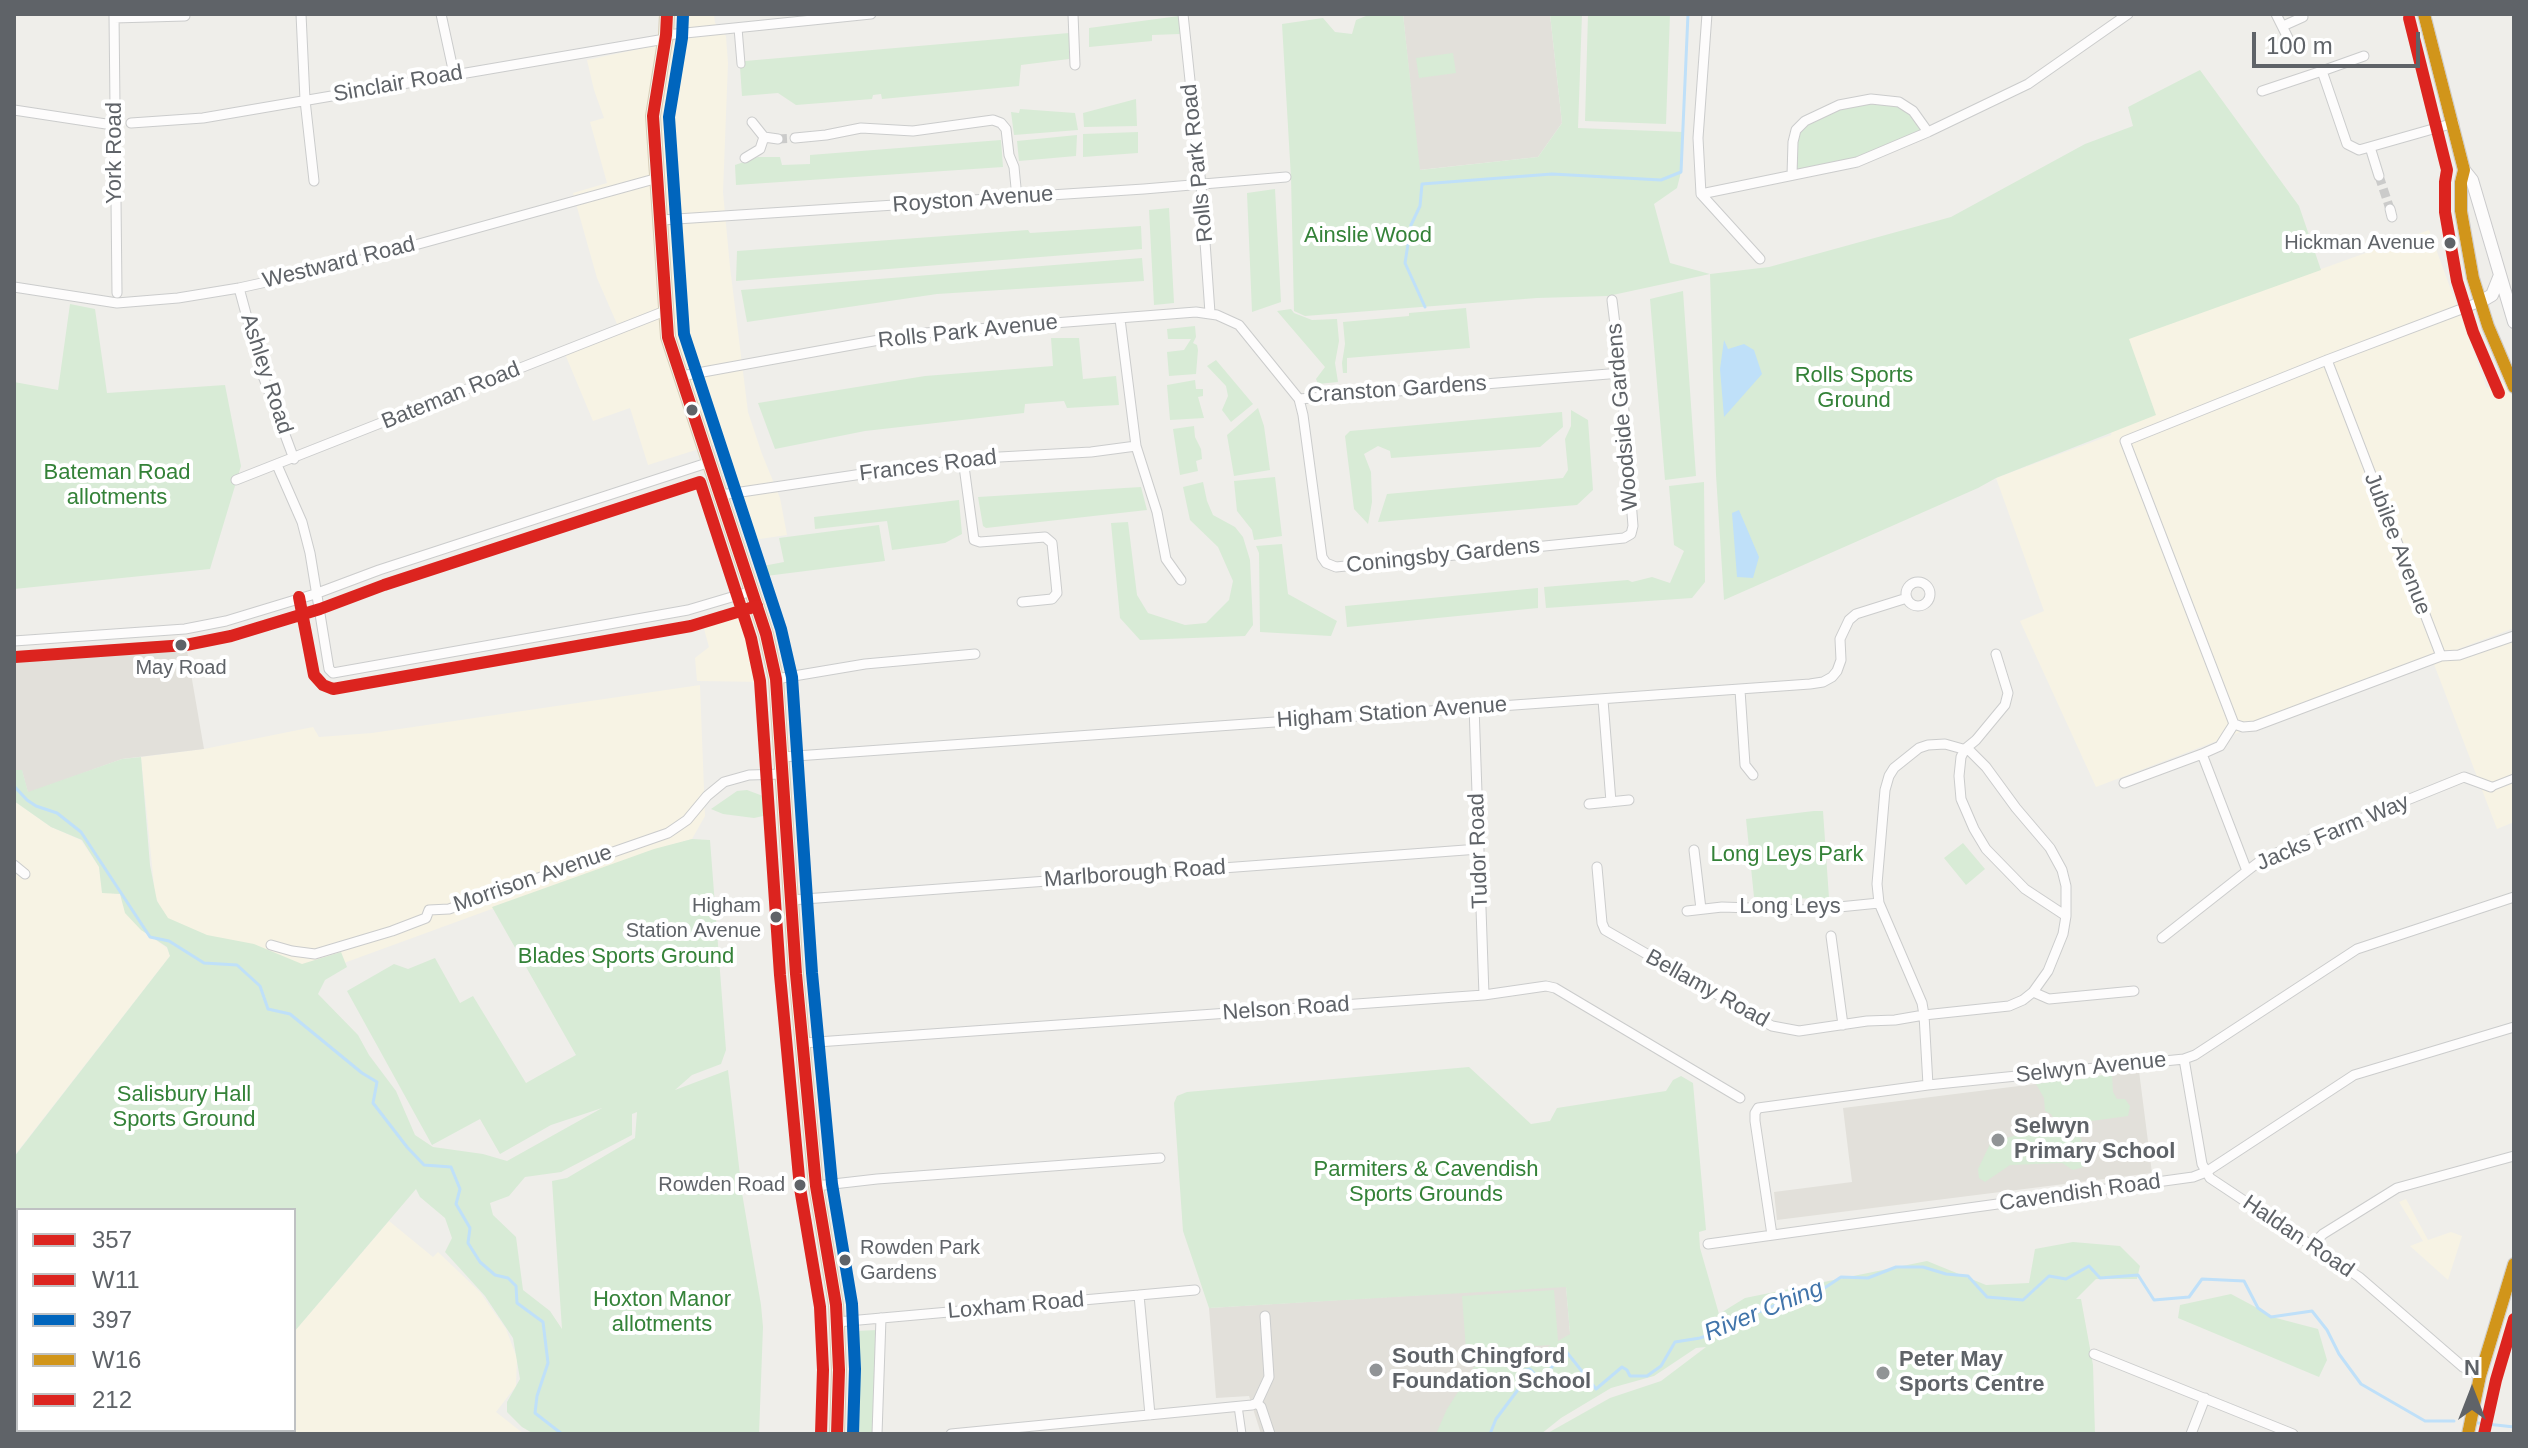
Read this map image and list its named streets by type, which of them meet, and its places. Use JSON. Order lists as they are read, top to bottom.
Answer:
{
  "streets": {
    "street": [
      "Sinclair Road",
      "York Road",
      "Rolls Park Road",
      "Royston Avenue",
      "Westward Road",
      "Rolls Park Avenue",
      "Ashley Road",
      "Cranston Gardens",
      "Bateman Road",
      "Woodside Gardens",
      "Frances Road",
      "Jubilee Avenue",
      "Coningsby Gardens",
      "Higham Station Avenue",
      "Jacks Farm Way",
      "Tudor Road",
      "Marlborough Road",
      "Morrison Avenue",
      "Long Leys",
      "Bellamy Road",
      "Nelson Road",
      "Selwyn Avenue",
      "Cavendish Road",
      "Haldan Road",
      "Loxham Road"
    ]
  },
  "crossings": [
    ["Rolls Park Road", "Royston Avenue"],
    ["Rolls Park Road", "Rolls Park Avenue"],
    ["Rolls Park Road", "Cranston Gardens"],
    ["Westward Road", "Ashley Road"],
    ["Rolls Park Avenue", "Cranston Gardens"],
    ["Ashley Road", "Bateman Road"],
    ["Cranston Gardens", "Woodside Gardens"],
    ["Cranston Gardens", "Coningsby Gardens"],
    ["Woodside Gardens", "Coningsby Gardens"],
    ["Higham Station Avenue", "Tudor Road"],
    ["Tudor Road", "Marlborough Road"],
    ["Tudor Road", "Nelson Road"],
    ["Selwyn Avenue", "Cavendish Road"],
    ["Cavendish Road", "Haldan Road"]
  ],
  "water": ["River Ching"],
  "parks": [
    "Ainslie Wood",
    "Rolls Sports Ground",
    "Bateman Road allotments",
    "Long Leys Park",
    "Blades Sports Ground",
    "Salisbury Hall Sports Ground",
    "Parmiters & Cavendish Sports Grounds",
    "Hoxton Manor allotments"
  ],
  "places": [
    "Hickman Avenue",
    "May Road",
    "Higham Station Avenue",
    "Selwyn Primary School",
    "Rowden Road",
    "Rowden Park Gardens",
    "South Chingford Foundation School",
    "Peter May Sports Centre"
  ],
  "lines": [
    "transit line 357",
    "transit line W16",
    "transit line 397",
    "transit line 212",
    "transit line W11"
  ],
  "legend": [
    "357",
    "W11",
    "397",
    "W16",
    "212"
  ],
  "scale_bar": "100 m",
  "north": "top"
}
